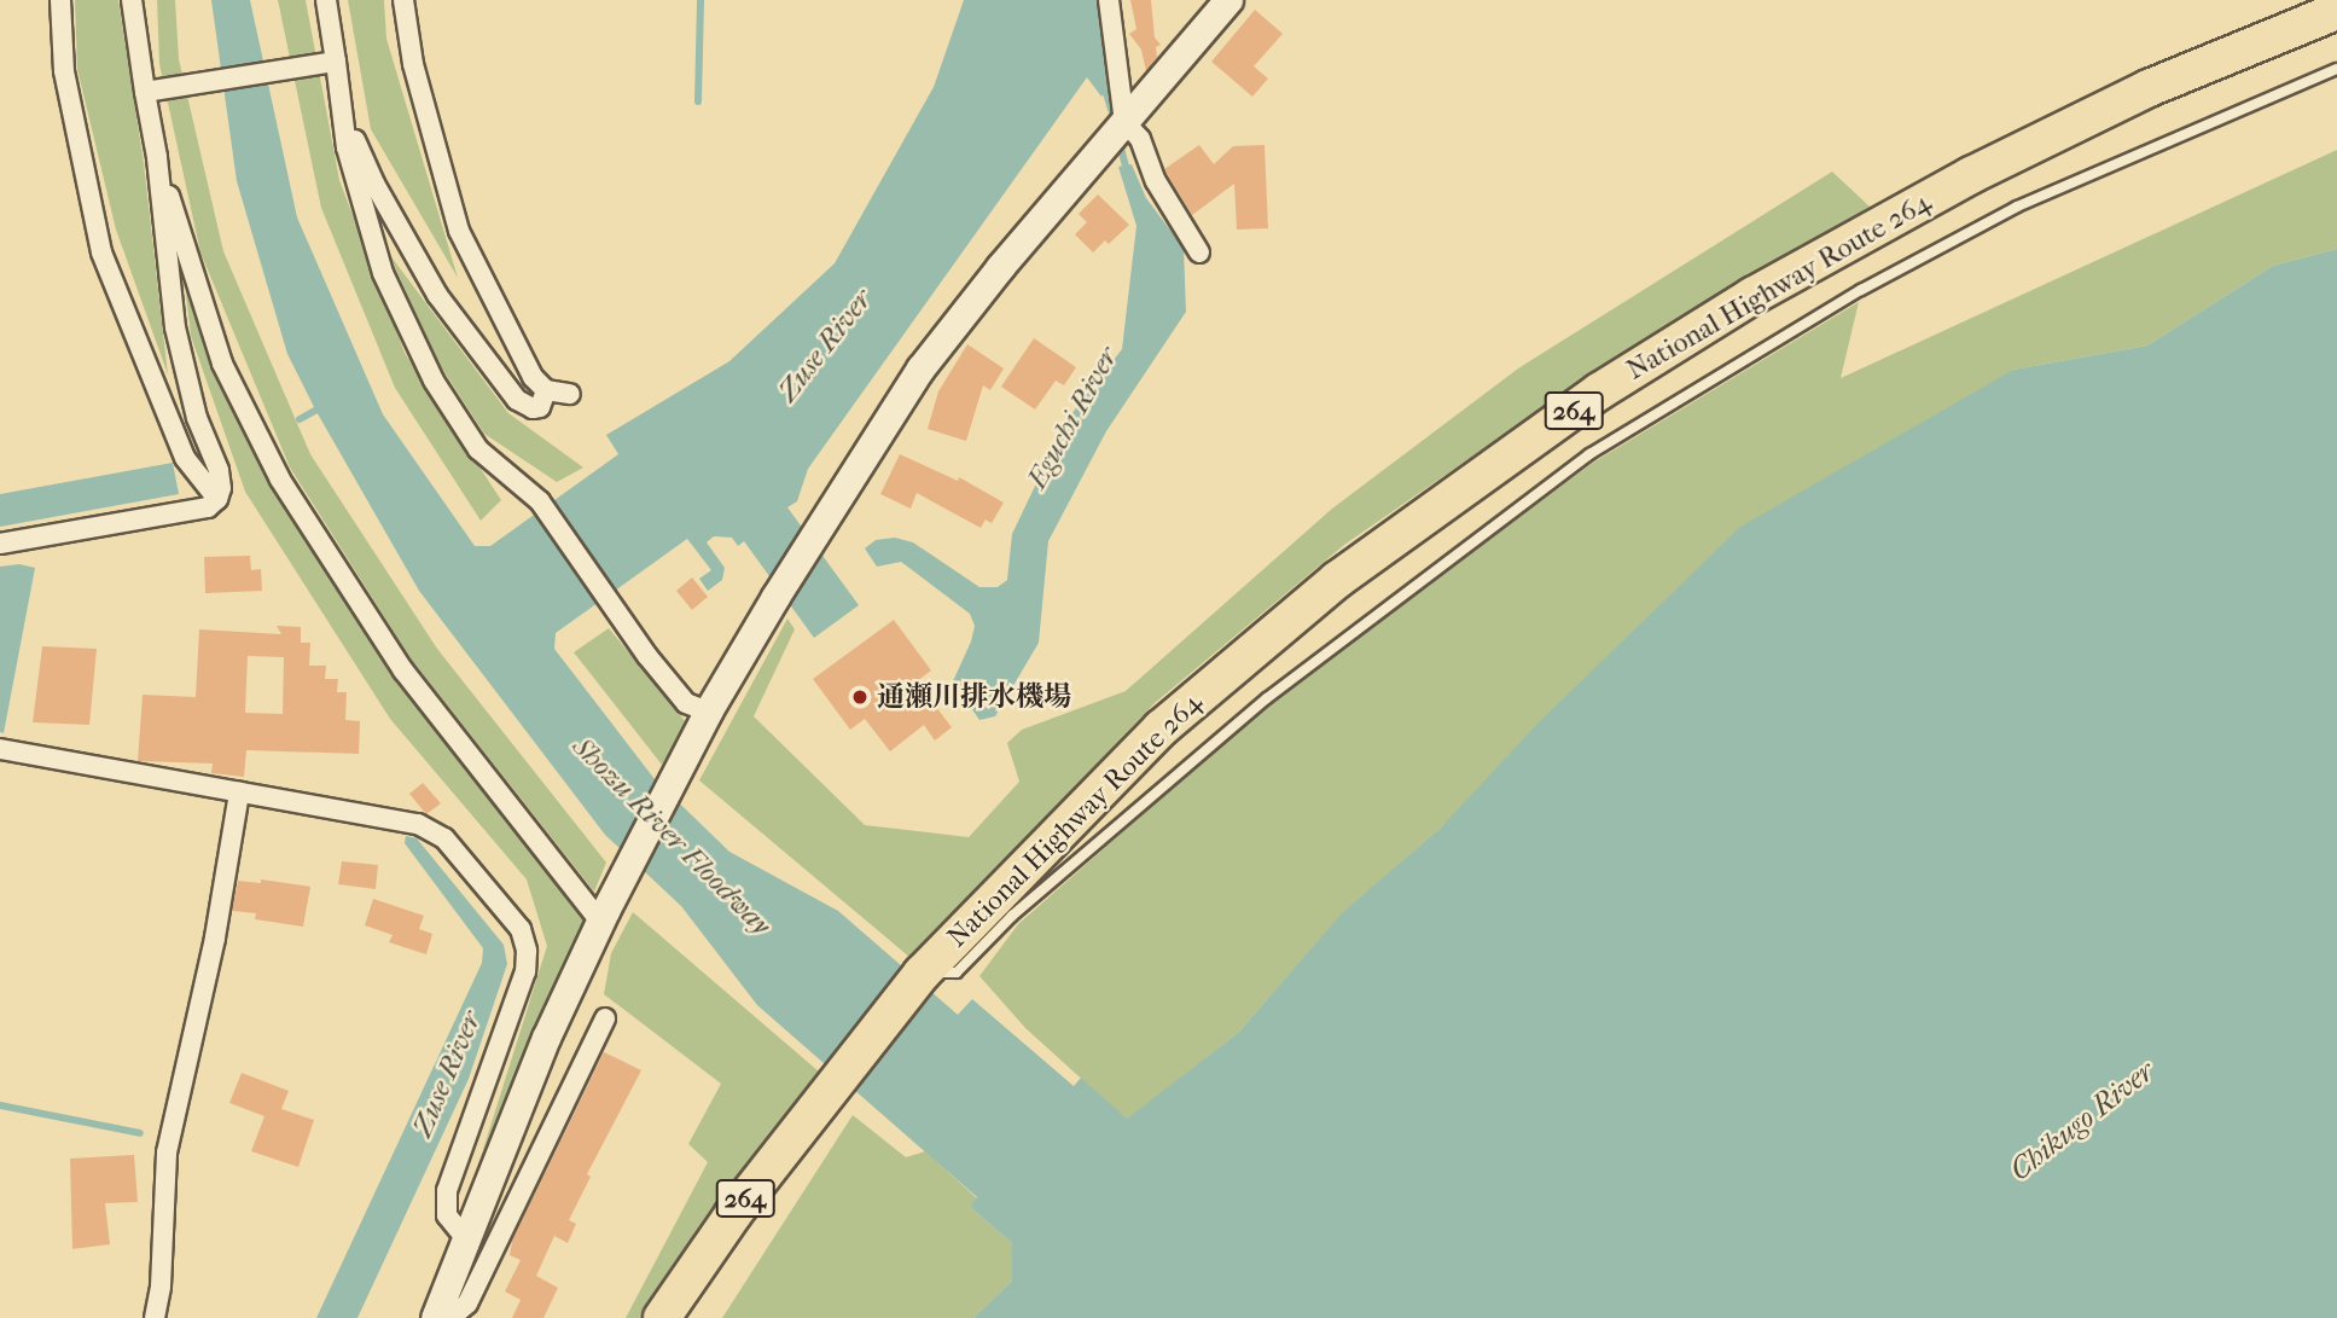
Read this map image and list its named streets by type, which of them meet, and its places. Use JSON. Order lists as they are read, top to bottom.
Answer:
{
  "streets": {
    "highway": ["National Highway Route 264", "264"]
  },
  "water": [
    "Zuse River",
    "Eguchi River",
    "Shozu River Floodway",
    "Chikugo River"
  ],
  "places": ["通瀬川排水機場"]
}
